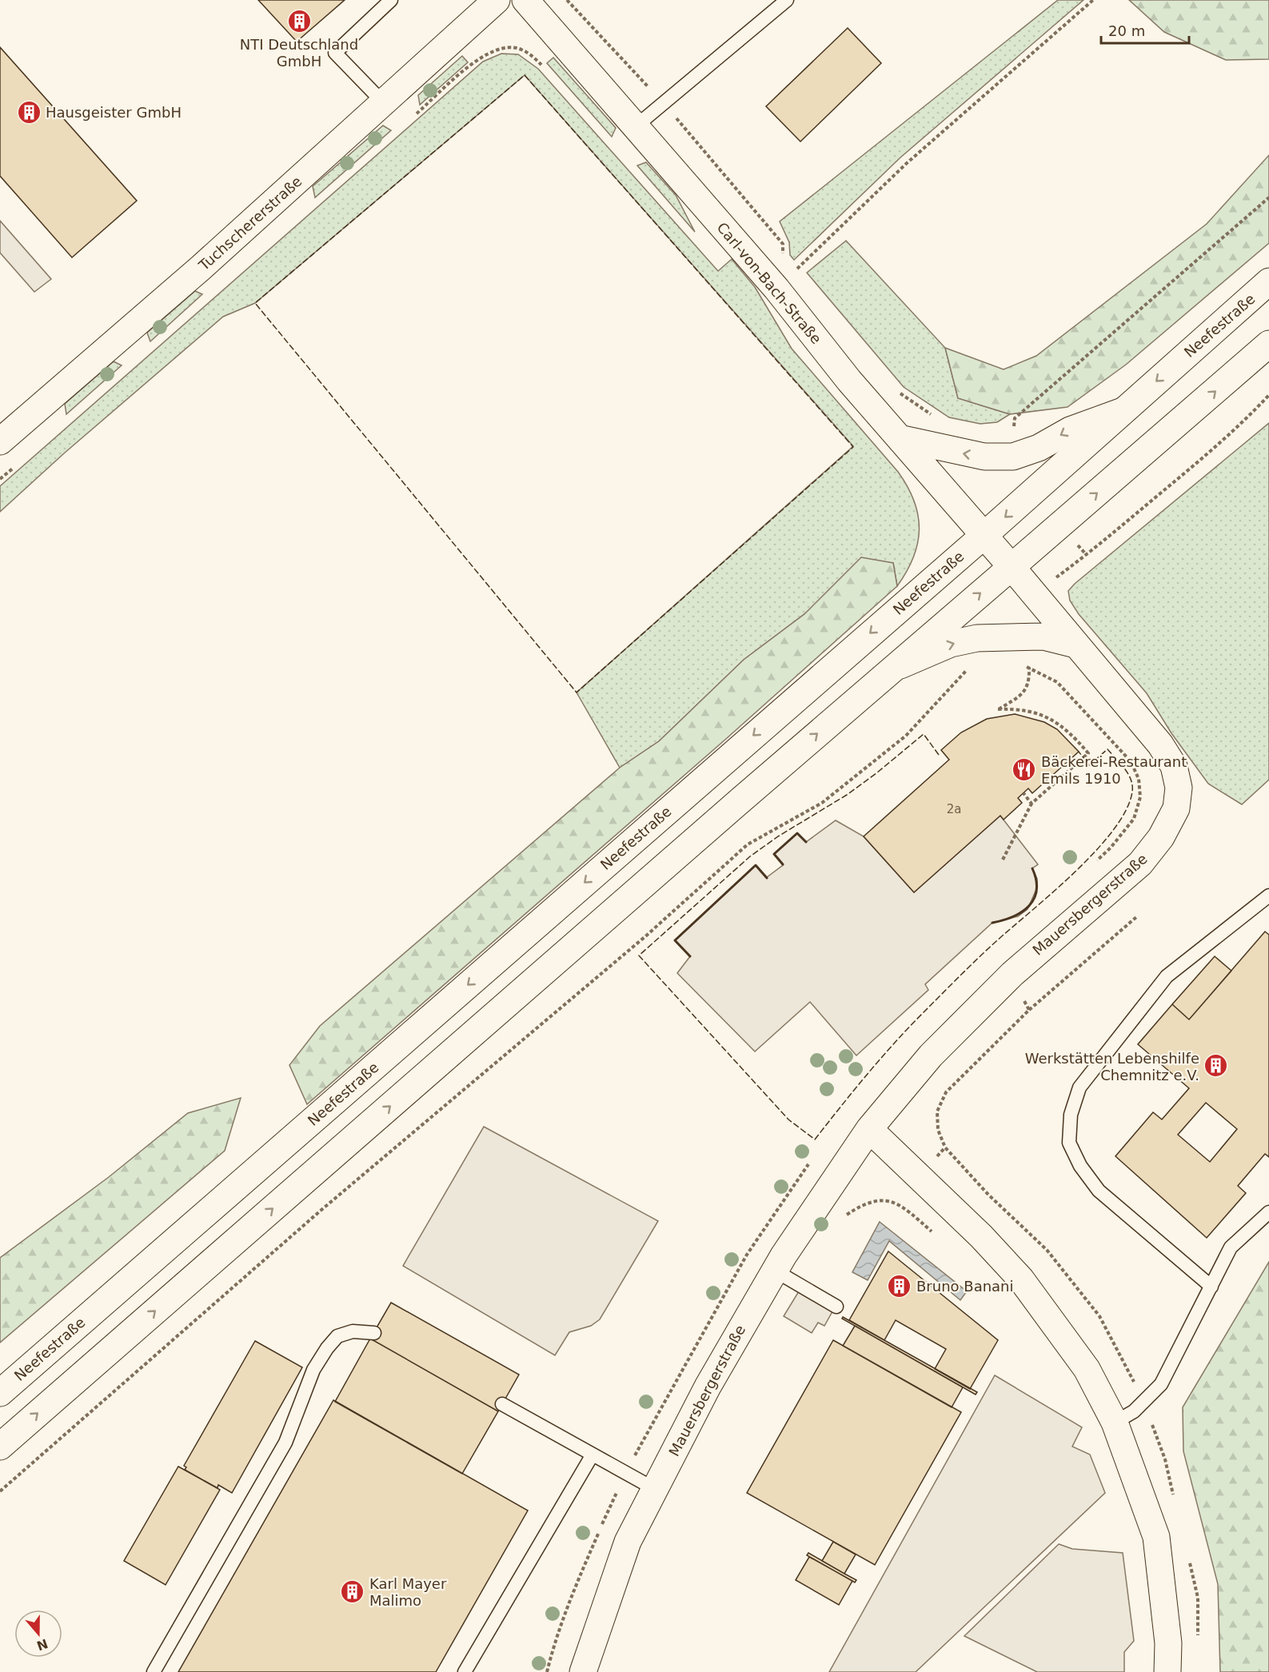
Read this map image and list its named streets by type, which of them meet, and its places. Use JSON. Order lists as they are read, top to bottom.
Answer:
{
  "streets": {
    "main road": [
      "Tuchschererstraße",
      "Carl-von-Bach-Straße",
      "Neefestraße",
      "Mauersbergerstraße"
    ]
  },
  "crossings": [
    ["Carl-von-Bach-Straße", "Neefestraße"],
    ["Carl-von-Bach-Straße", "Mauersbergerstraße"]
  ],
  "places": {
    "building": [
      "NTI Deutschland GmbH",
      "Hausgeister GmbH",
      "Werkstätten Lebenshilfe Chemnitz e.V.",
      "Bruno Banani",
      "Karl Mayer Malimo"
    ],
    "restaurant": ["Bäckerei-Restaurant Emils 1910"]
  },
  "house_numbers": ["2a"],
  "scale_bar": "20 m",
  "north": "bottom"
}
